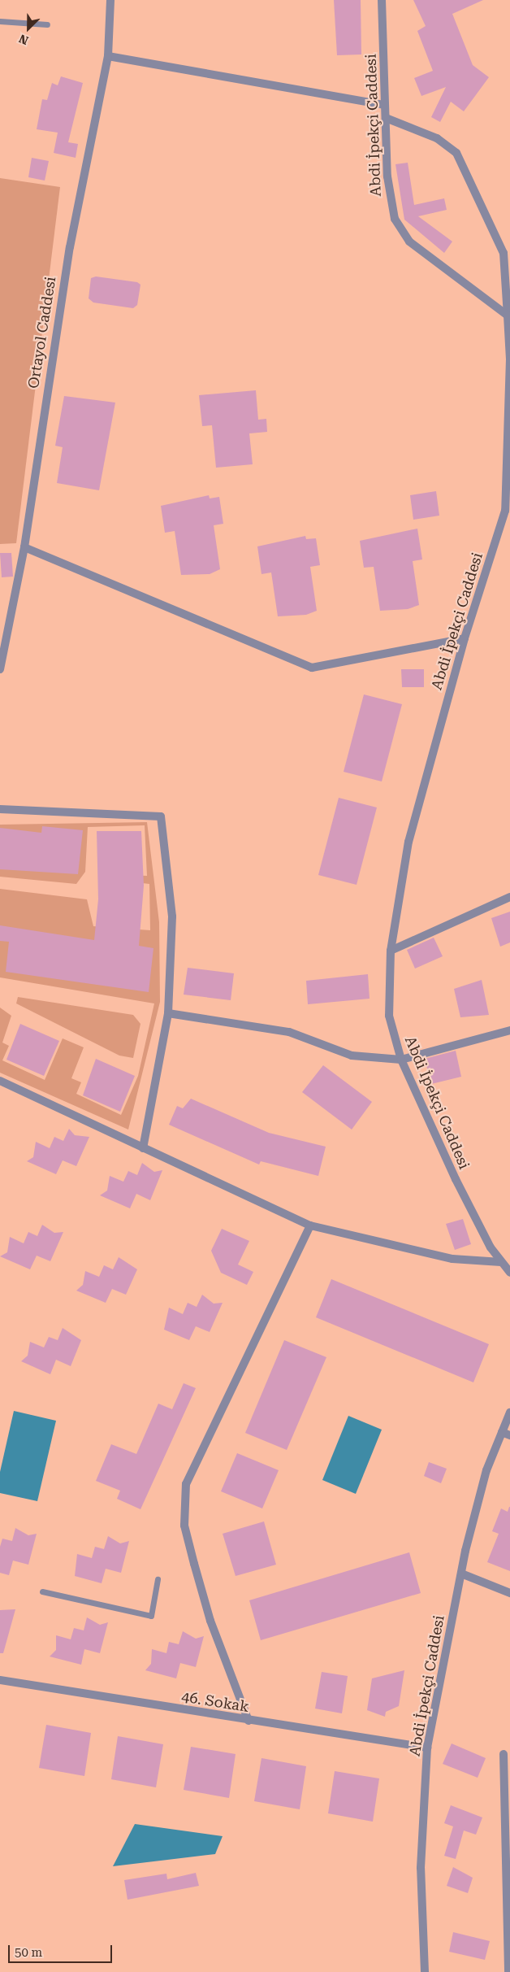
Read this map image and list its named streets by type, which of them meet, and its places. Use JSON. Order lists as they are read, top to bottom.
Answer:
{
  "streets": {
    "street": ["Abdi İpekçi Caddesi", "Ortayol Caddesi", "46. Sokak"]
  },
  "crossings": [
    ["Abdi İpekçi Caddesi", "46. Sokak"]
  ],
  "scale_bar": "50 m",
  "north": "bottom left"
}
